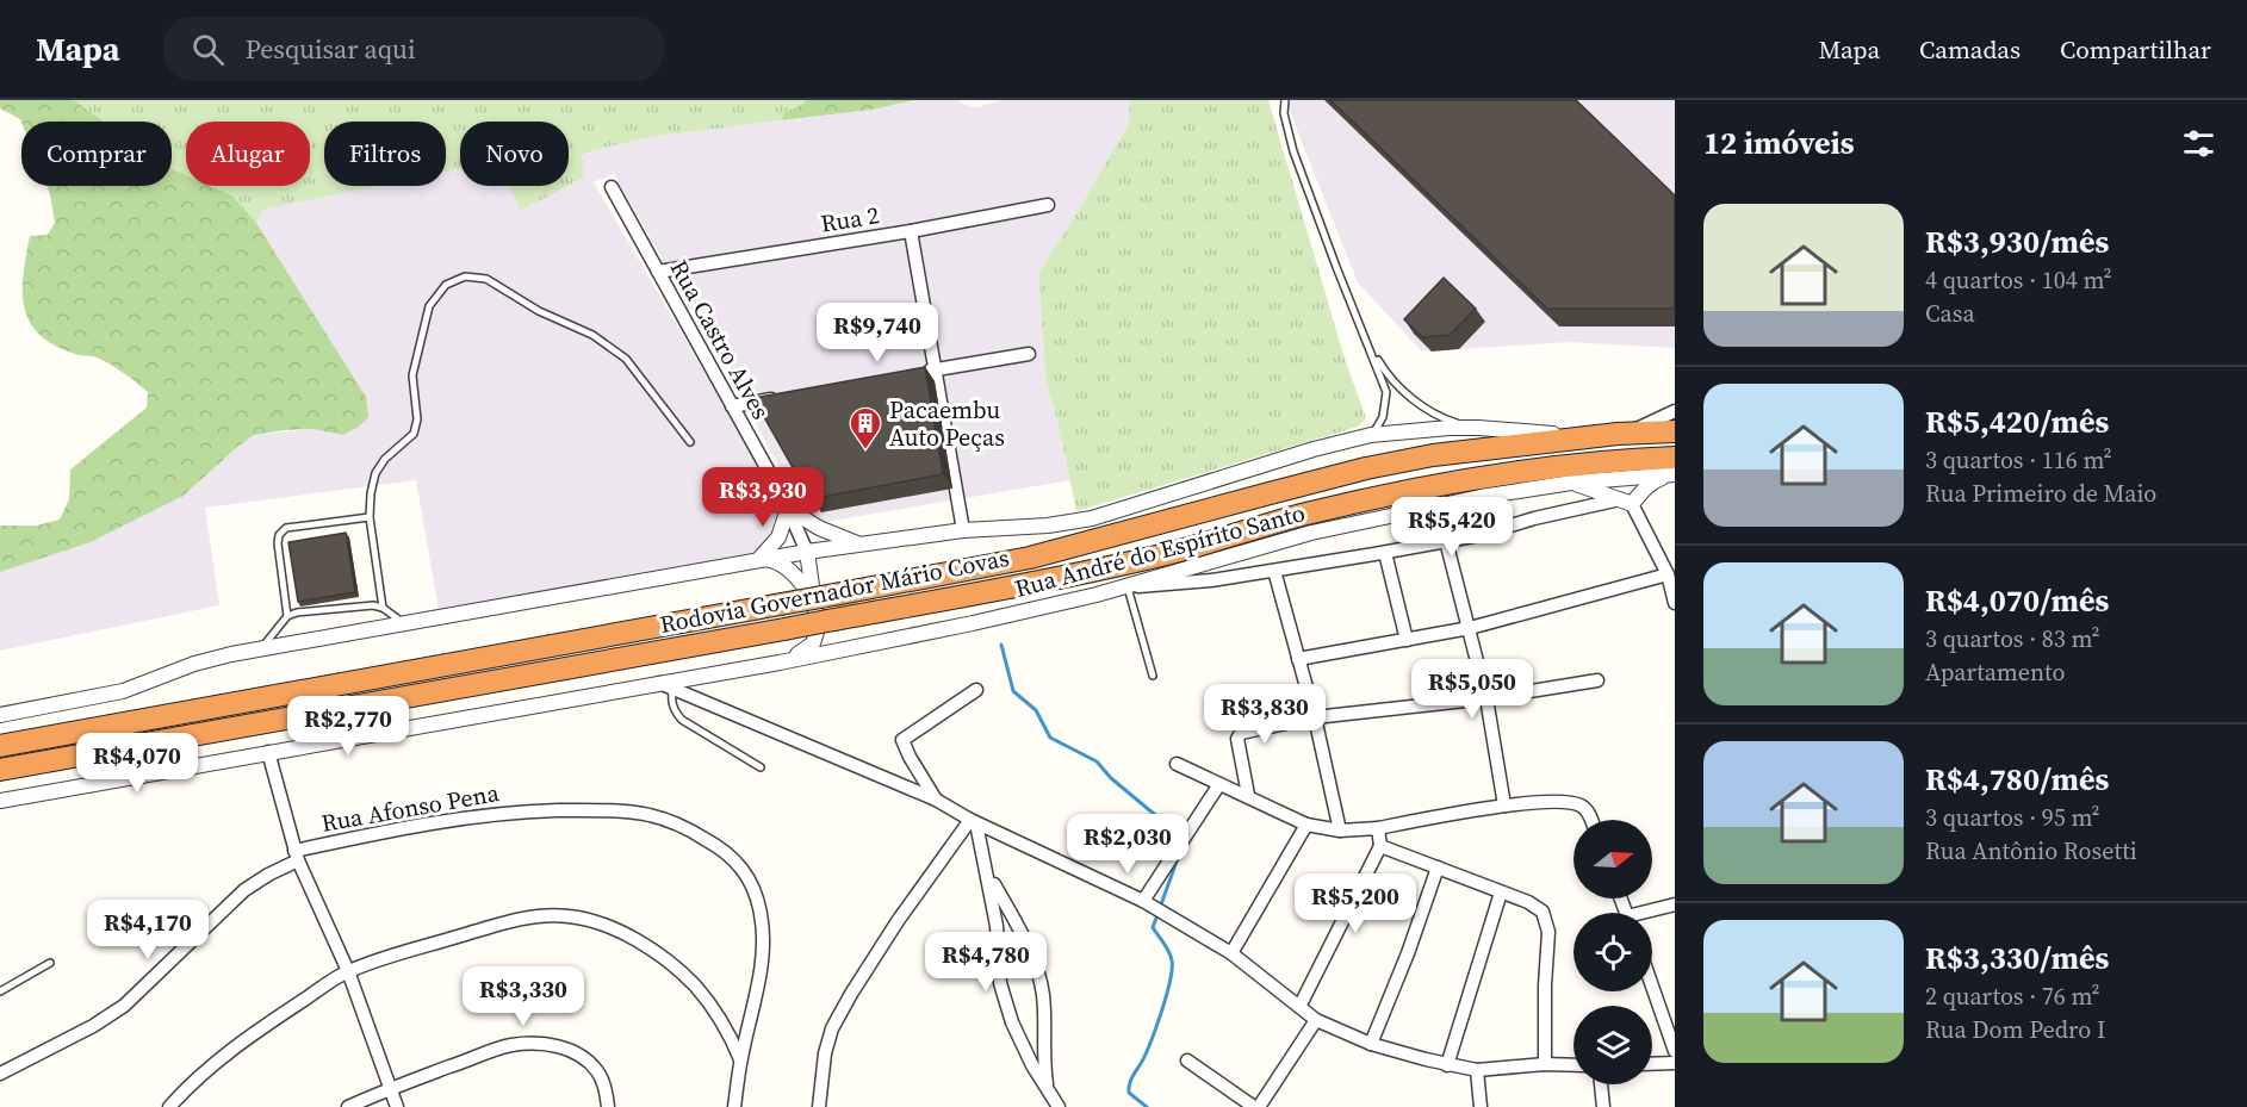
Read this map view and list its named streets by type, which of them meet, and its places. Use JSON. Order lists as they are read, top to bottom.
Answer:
{
  "streets": {
    "highway": ["Rodovia Governador Mário Covas"],
    "street": [
      "Rua 2",
      "Rua Castro Alves",
      "Rua André do Espírito Santo",
      "Rua Afonso Pena"
    ]
  },
  "crossings": [
    ["Rua 2", "Rua Castro Alves"],
    ["Rua Castro Alves", "Rodovia Governador Mário Covas"]
  ],
  "places": {
    "building": ["Pacaembu Auto Peças"]
  },
  "north": "right",
  "page": {
    "header": "Mapa",
    "search": "Pesquisar aqui",
    "nav": ["Mapa", "Camadas", "Compartilhar"],
    "heading": "12 imóveis",
    "chip": [
      "Comprar",
      "Alugar",
      "Filtros",
      "Novo"
    ],
    "list": [
      {
        "name": "R$3,930/mês",
        "note": "4 quartos · 104 m² · Casa"
      },
      {
        "name": "R$5,420/mês",
        "note": "3 quartos · 116 m² · Rua Primeiro de Maio"
      },
      {
        "name": "R$4,070/mês",
        "note": "3 quartos · 83 m² · Apartamento"
      },
      {
        "name": "R$4,780/mês",
        "note": "3 quartos · 95 m² · Rua Antônio Rosetti"
      },
      {
        "name": "R$3,330/mês",
        "note": "2 quartos · 76 m² · Rua Dom Pedro I"
      }
    ],
    "price": [
      "R$9,740",
      "R$3,930",
      "R$5,420",
      "R$5,050",
      "R$3,830",
      "R$2,770",
      "R$4,070",
      "R$2,030",
      "R$5,200",
      "R$4,170",
      "R$4,780",
      "R$3,330"
    ]
  }
}
